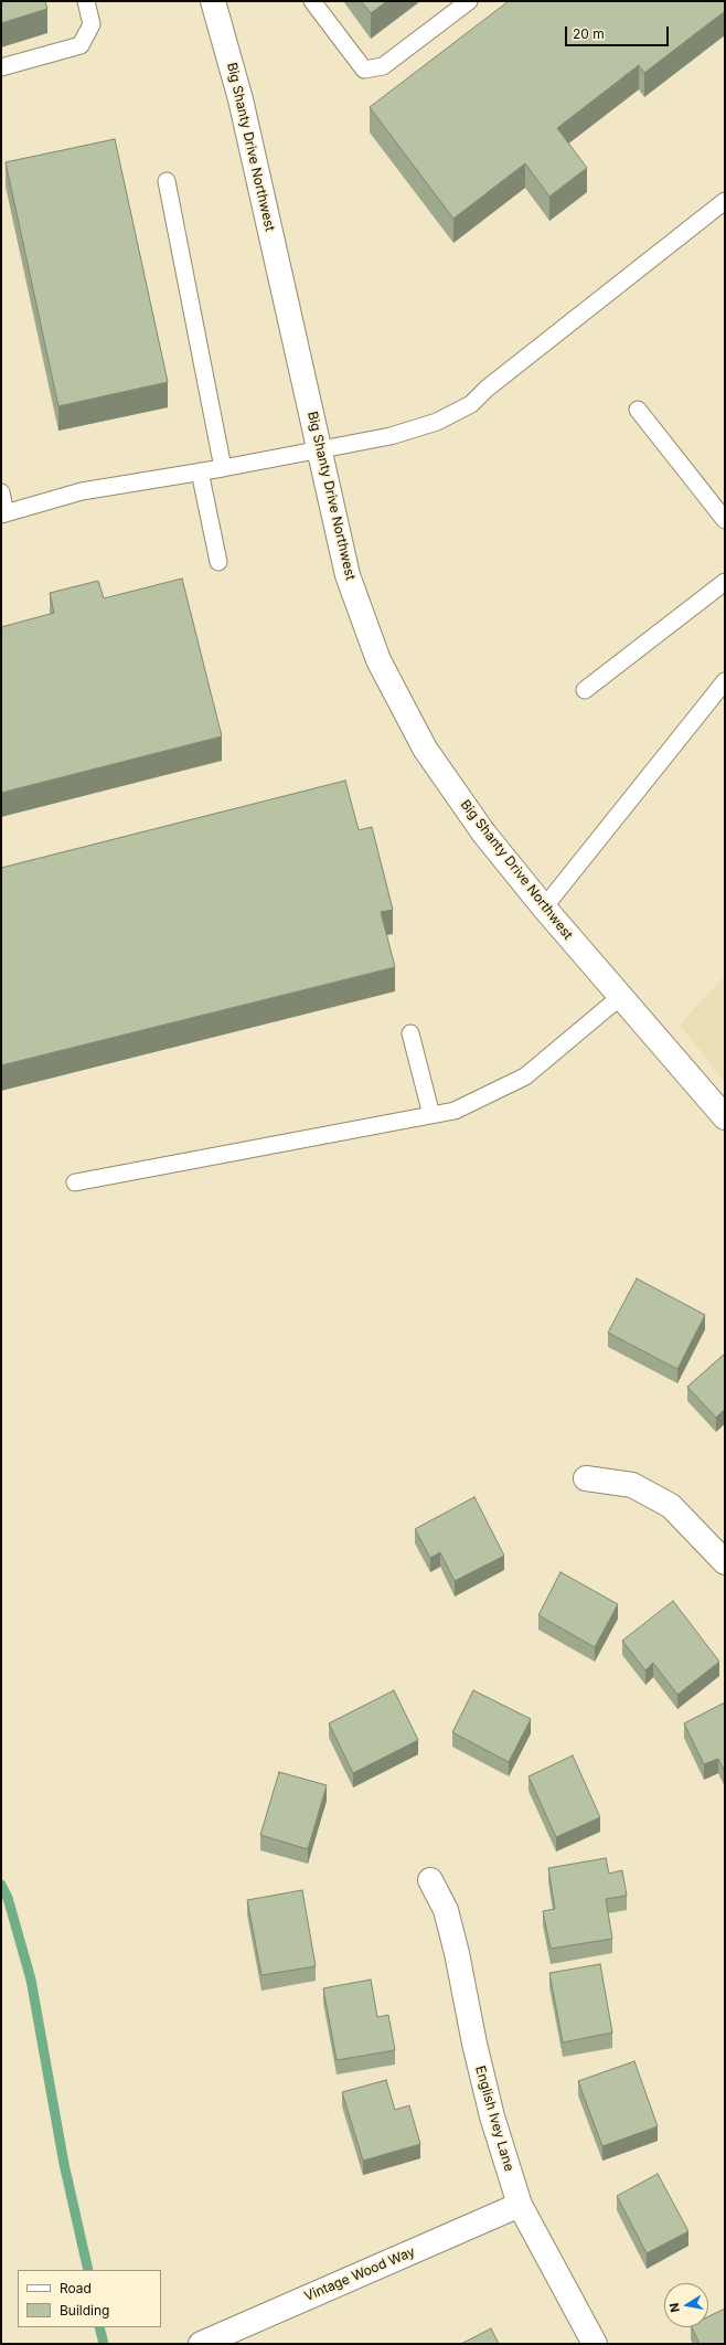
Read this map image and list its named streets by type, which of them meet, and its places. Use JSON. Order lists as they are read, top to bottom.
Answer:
{
  "streets": {
    "street": ["Big Shanty Drive Northwest", "English Ivey Lane", "Vintage Wood Way"]
  },
  "crossings": [
    ["English Ivey Lane", "Vintage Wood Way"]
  ],
  "legend": ["Road", "Building"],
  "scale_bar": "20 m",
  "north": "left"
}
